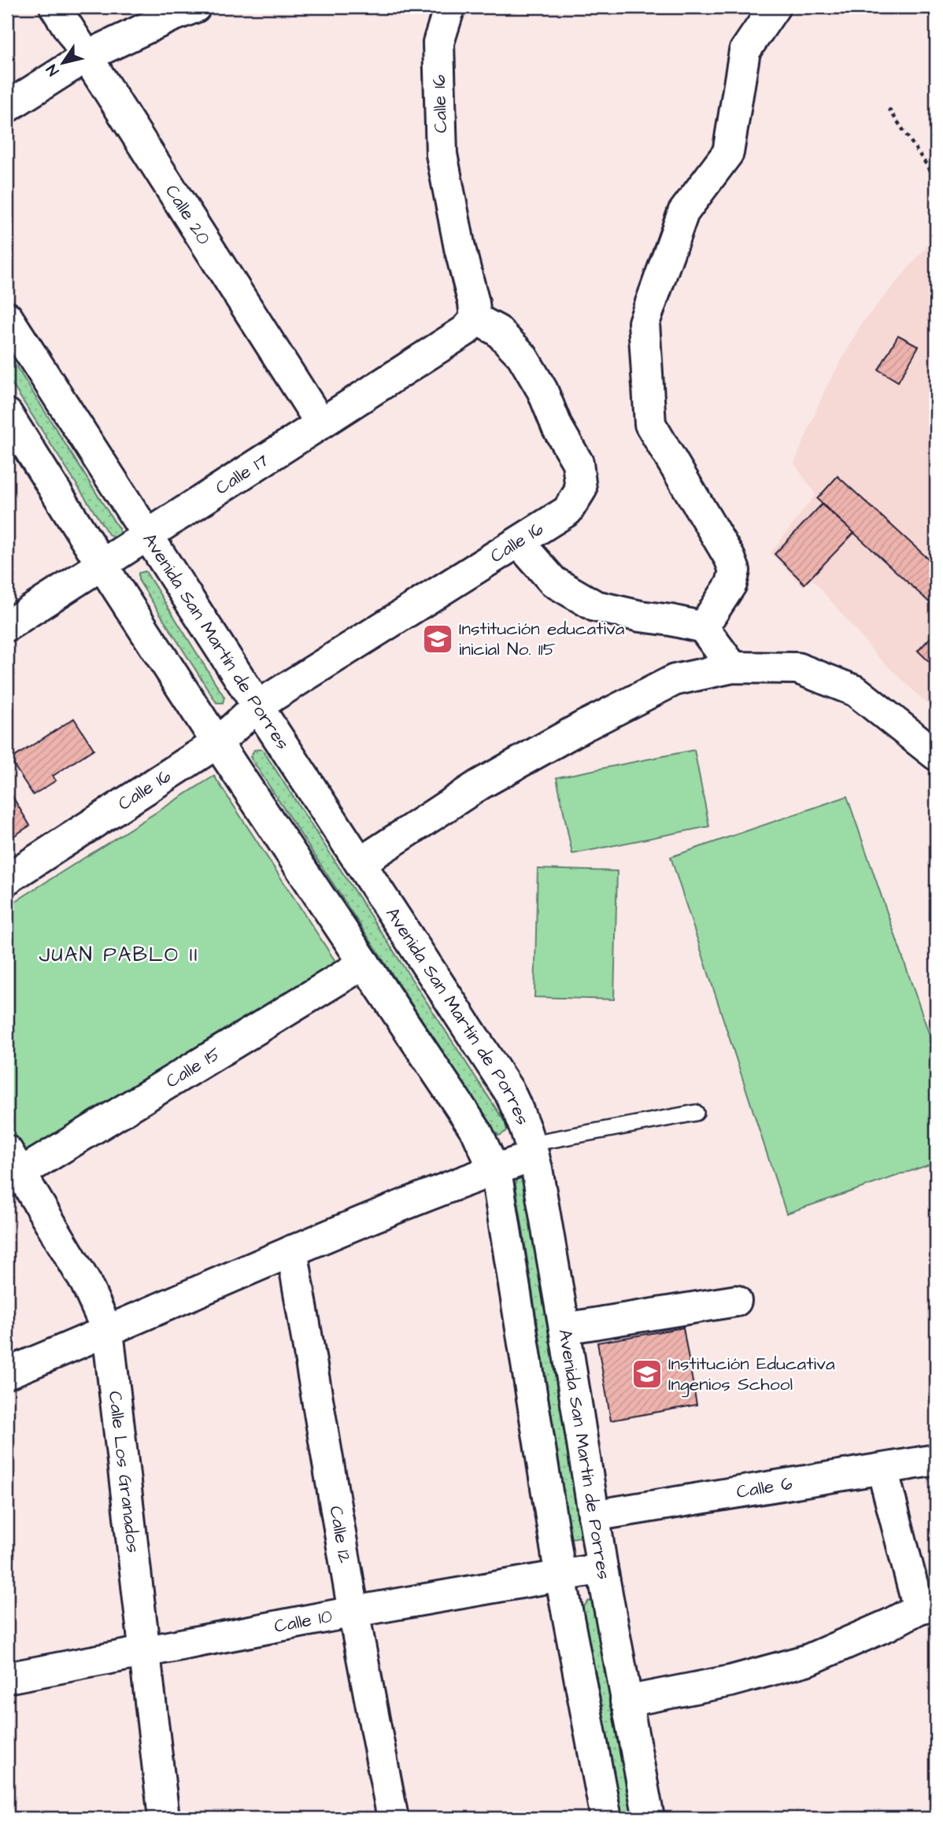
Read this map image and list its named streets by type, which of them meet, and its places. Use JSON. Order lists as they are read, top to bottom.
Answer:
{
  "streets": {
    "street": [
      "Calle 16",
      "Calle 20",
      "Calle 17",
      "Avenida San Martín de Porres",
      "Calle 15",
      "Calle Los Granados",
      "Calle 6",
      "Calle 12",
      "Calle 10"
    ]
  },
  "crossings": [
    ["Calle 16", "Calle 17"],
    ["Calle 16", "Avenida San Martín de Porres"],
    ["Calle 20", "Calle 17"],
    ["Calle 17", "Avenida San Martín de Porres"],
    ["Avenida San Martín de Porres", "Calle 6"],
    ["Avenida San Martín de Porres", "Calle 10"],
    ["Calle 15", "Calle Los Granados"],
    ["Calle Los Granados", "Calle 10"],
    ["Calle 12", "Calle 10"]
  ],
  "districts": ["JUAN PABLO II"],
  "places": {
    "school or university": ["Institución educativa inicial No. 115", "Institución Educativa Ingenios School"]
  },
  "north": "bottom left"
}
